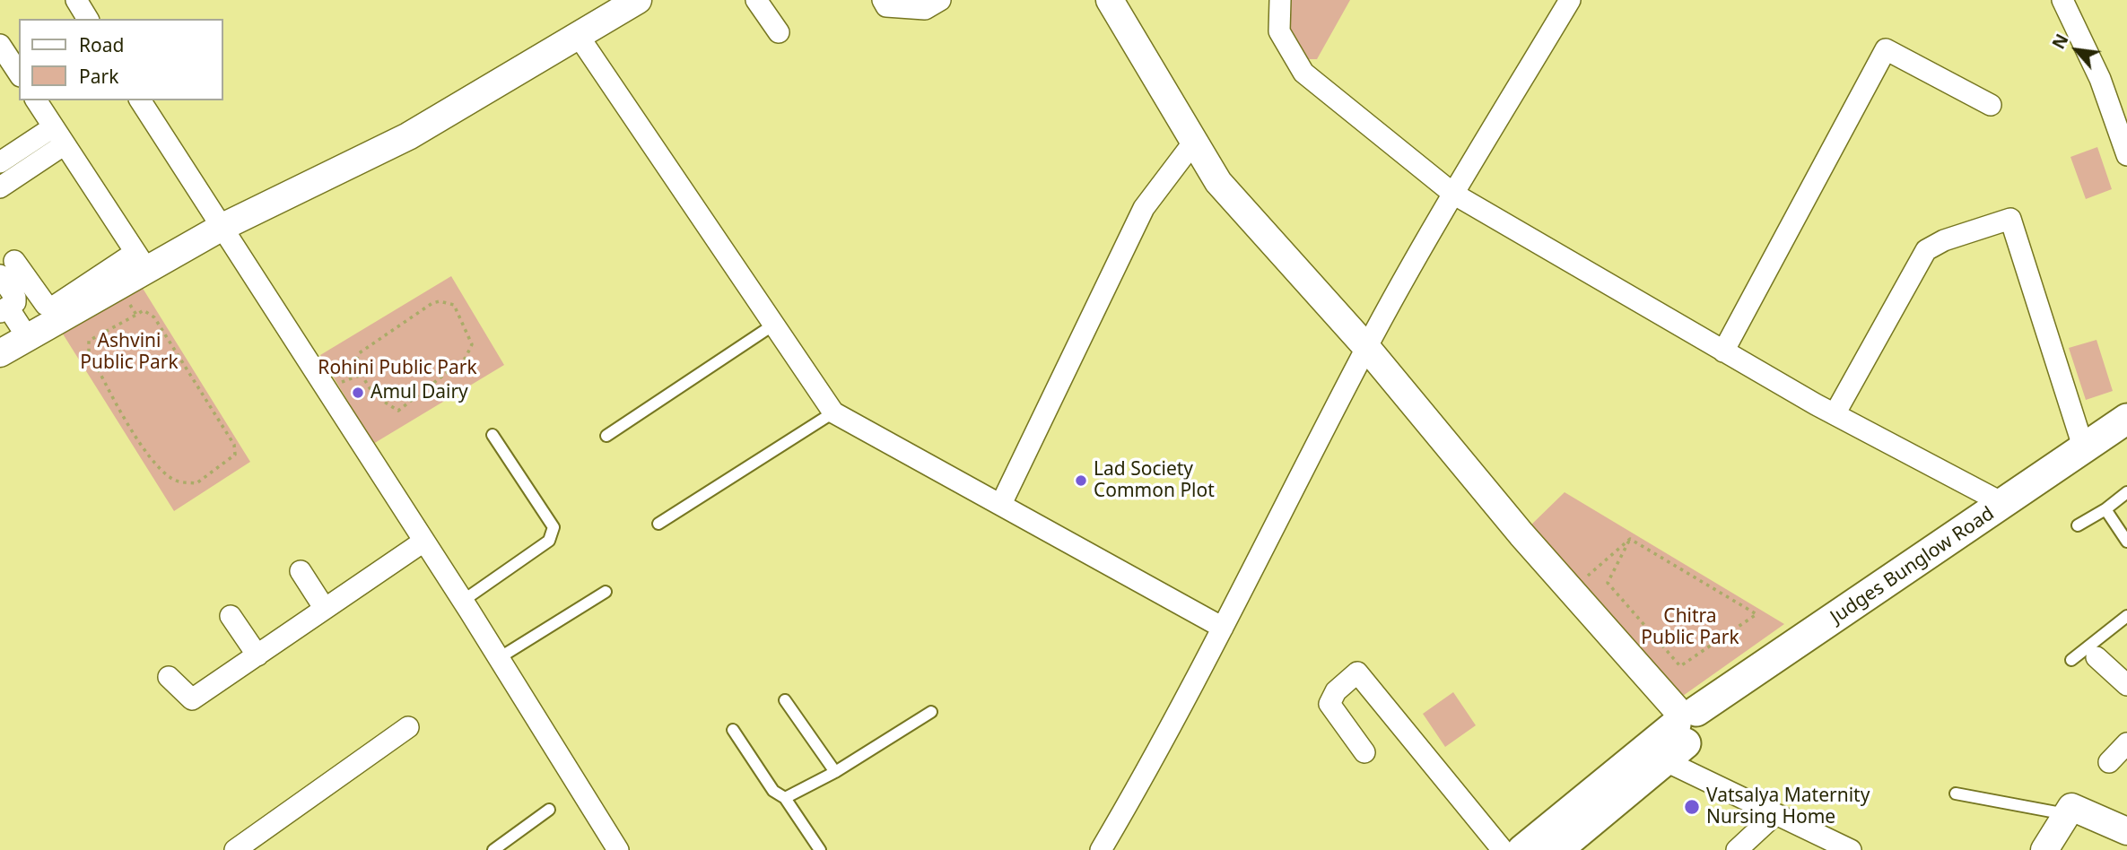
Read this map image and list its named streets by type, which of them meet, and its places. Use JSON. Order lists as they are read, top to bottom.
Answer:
{
  "streets": {
    "main road": ["Judges Bunglow Road"]
  },
  "parks": ["Ashvini Public Park", "Rohini Public Park", "Chitra Public Park"],
  "places": ["Amul Dairy", "Lad Society Common Plot", "Vatsalya Maternity Nursing Home"],
  "legend": ["Road", "Park"],
  "north": "top left"
}
